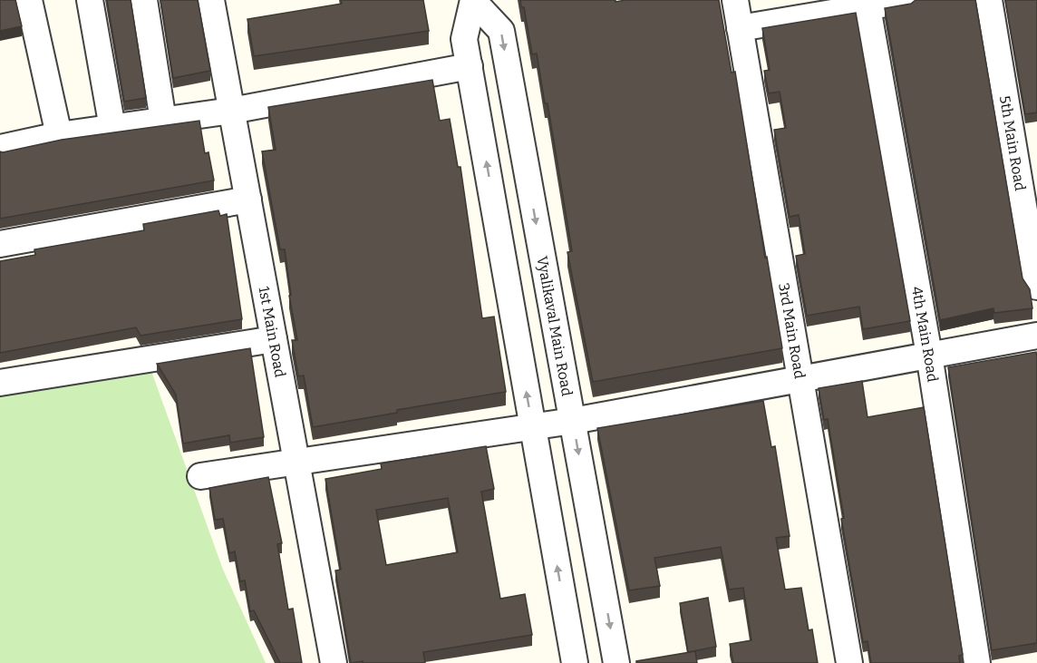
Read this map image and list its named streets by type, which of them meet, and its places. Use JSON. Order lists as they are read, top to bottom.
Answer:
{
  "streets": {
    "street": [
      "5th Main Road",
      "Vyalikaval Main Road",
      "1st Main Road",
      "3rd Main Road",
      "4th Main Road"
    ]
  }
}
